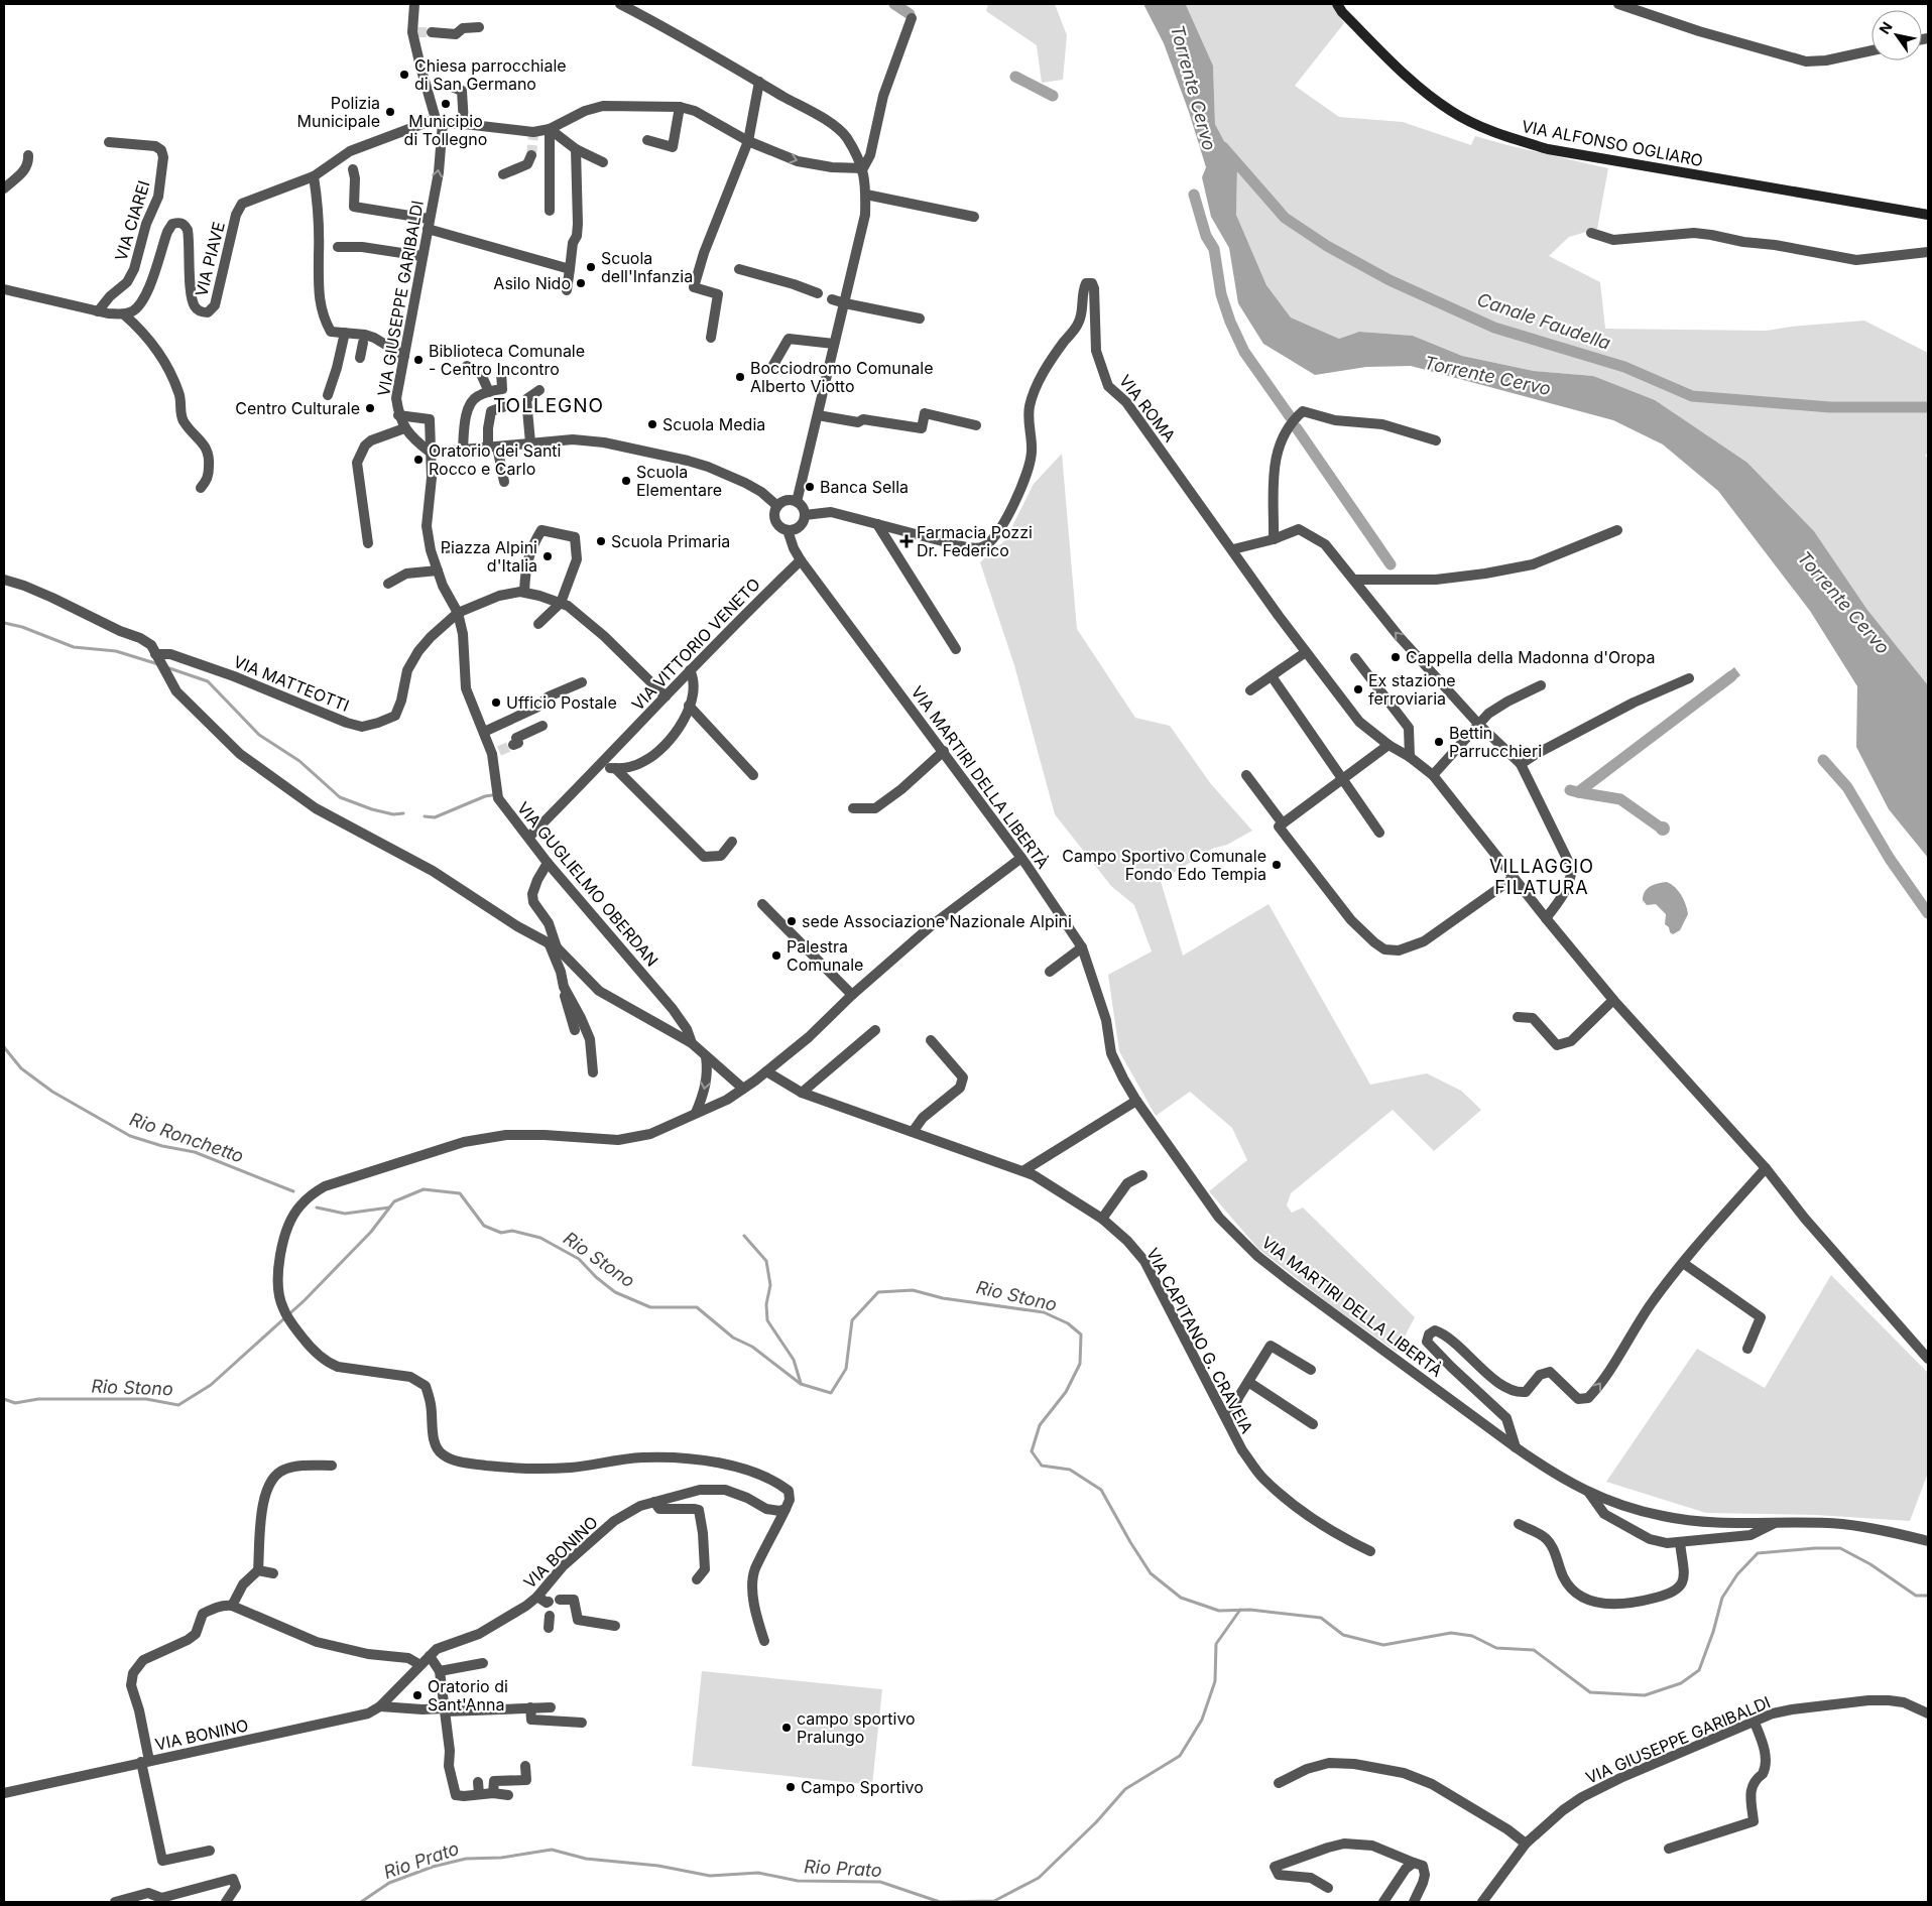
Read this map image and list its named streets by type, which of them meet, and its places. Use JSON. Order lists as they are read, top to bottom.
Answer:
{
  "streets": {
    "main road": ["VIA ALFONSO OGLIARO"],
    "street": [
      "VIA CIAREI",
      "VIA PIAVE",
      "VIA GIUSEPPE GARIBALDI",
      "VIA ROMA",
      "VIA VITTORIO VENETO",
      "VIA MATTEOTTI",
      "VIA MARTIRI DELLA LIBERTÀ",
      "VIA GUGLIELMO OBERDAN",
      "VIA CAPITANO G. CRAVEIA",
      "VIA BONINO"
    ]
  },
  "crossings": [
    ["VIA PIAVE", "VIA GIUSEPPE GARIBALDI"],
    ["VIA GIUSEPPE GARIBALDI", "VIA GUGLIELMO OBERDAN"],
    ["VIA ROMA", "VIA MARTIRI DELLA LIBERTÀ"],
    ["VIA VITTORIO VENETO", "VIA MATTEOTTI"],
    ["VIA VITTORIO VENETO", "VIA MARTIRI DELLA LIBERTÀ"],
    ["VIA VITTORIO VENETO", "VIA GUGLIELMO OBERDAN"],
    ["VIA MATTEOTTI", "VIA GUGLIELMO OBERDAN"]
  ],
  "districts": ["TOLLEGNO", "VILLAGGIO FILATURA"],
  "water": [
    "Torrente Cervo",
    "Canale Faudella",
    "Rio Ronchetto",
    "Rio Stono",
    "Rio Prato"
  ],
  "places": {
    "other": [
      "Chiesa parrocchiale di San Germano",
      "Municipio di Tollegno",
      "Polizia Municipale",
      "Scuola dell'Infanzia",
      "Asilo Nido",
      "Biblioteca Comunale - Centro Incontro",
      "Bocciodromo Comunale Alberto Viotto",
      "Centro Culturale",
      "Scuola Media",
      "Oratorio dei Santi Rocco e Carlo",
      "Scuola Elementare",
      "Banca Sella",
      "Scuola Primaria",
      "Piazza Alpini d'Italia",
      "Cappella della Madonna d'Oropa",
      "Ex stazione ferroviaria",
      "Ufficio Postale",
      "Bettin Parrucchieri",
      "Campo Sportivo Comunale Fondo Edo Tempia",
      "sede Associazione Nazionale Alpini",
      "Palestra Comunale",
      "Oratorio di Sant'Anna",
      "campo sportivo Pralungo",
      "Campo Sportivo"
    ],
    "health": ["Farmacia Pozzi Dr. Federico"]
  },
  "north": "top left"
}
